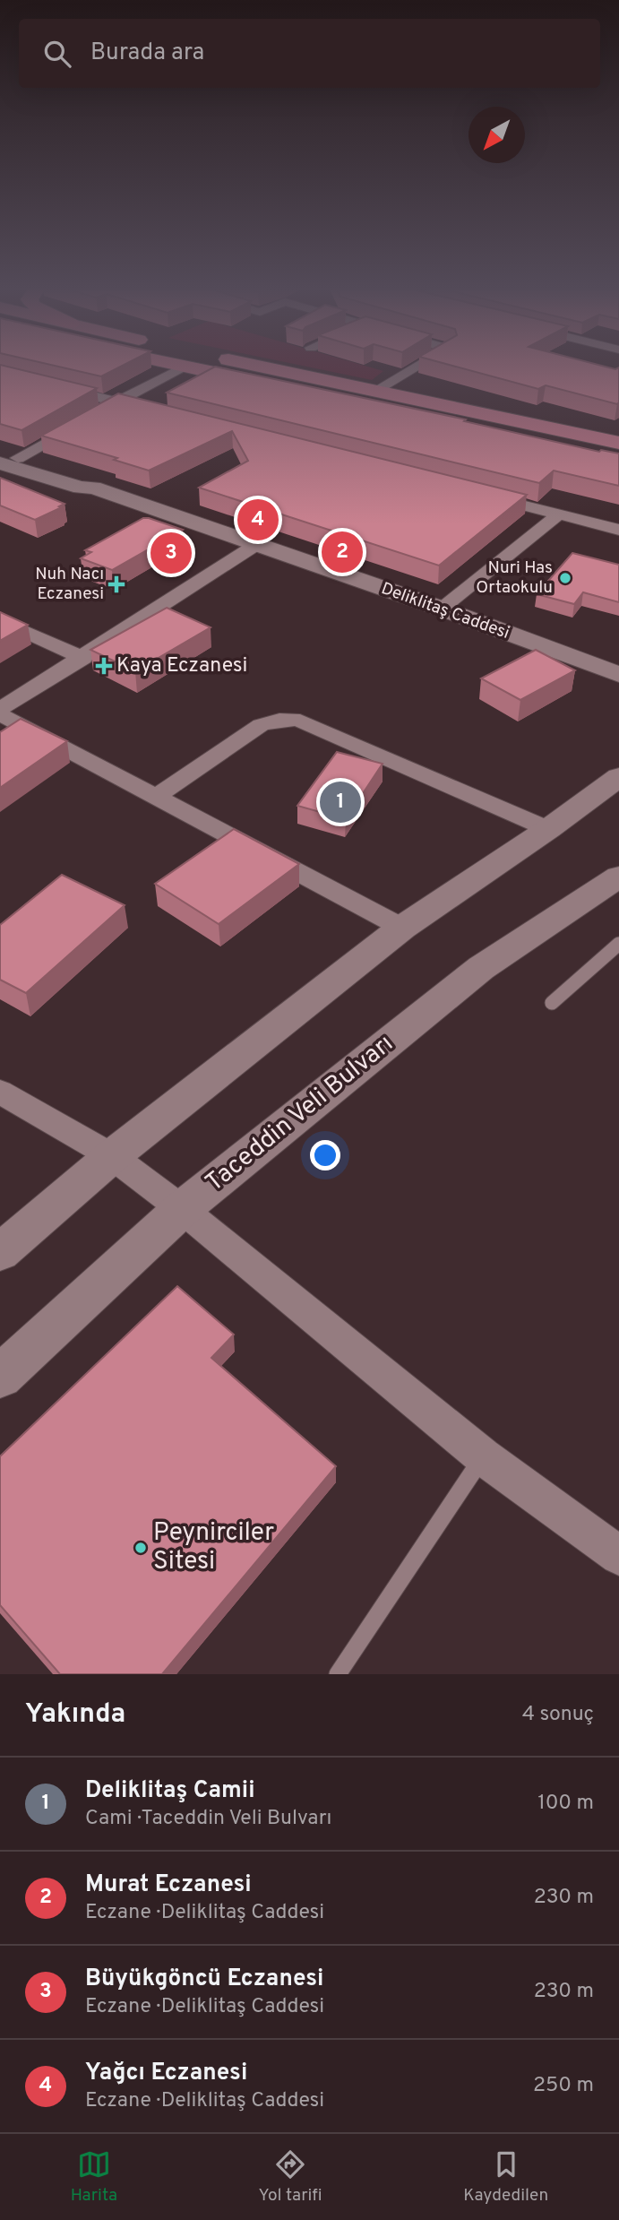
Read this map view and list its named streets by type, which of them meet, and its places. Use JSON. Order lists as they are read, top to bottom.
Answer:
{
  "streets": {
    "street": ["Deliklitaş Caddesi", "Taceddin Veli Bulvarı"]
  },
  "places": {
    "other": ["Nuri Has Ortaokulu", "Peynirciler Sitesi"],
    "health": ["Nuh Nacı Eczanesi", "Kaya Eczanesi"]
  },
  "north": "bottom left",
  "page": {
    "search": "Burada ara",
    "pins": [
      "4",
      "2",
      "3",
      "1"
    ],
    "heading": ["Yakında", "4 sonuç"],
    "list": [
      {
        "mark": "1",
        "name": "Deliklitaş Camii",
        "note": "Cami · Taceddin Veli Bulvarı",
        "value": "100 m"
      },
      {
        "mark": "2",
        "name": "Murat Eczanesi",
        "note": "Eczane · Deliklitaş Caddesi",
        "value": "230 m"
      },
      {
        "mark": "3",
        "name": "Büyükgöncü Eczanesi",
        "note": "Eczane · Deliklitaş Caddesi",
        "value": "230 m"
      },
      {
        "mark": "4",
        "name": "Yağcı Eczanesi",
        "note": "Eczane · Deliklitaş Caddesi",
        "value": "250 m"
      }
    ],
    "nav": ["Harita", "Yol tarifi", "Kaydedilen"]
  }
}
